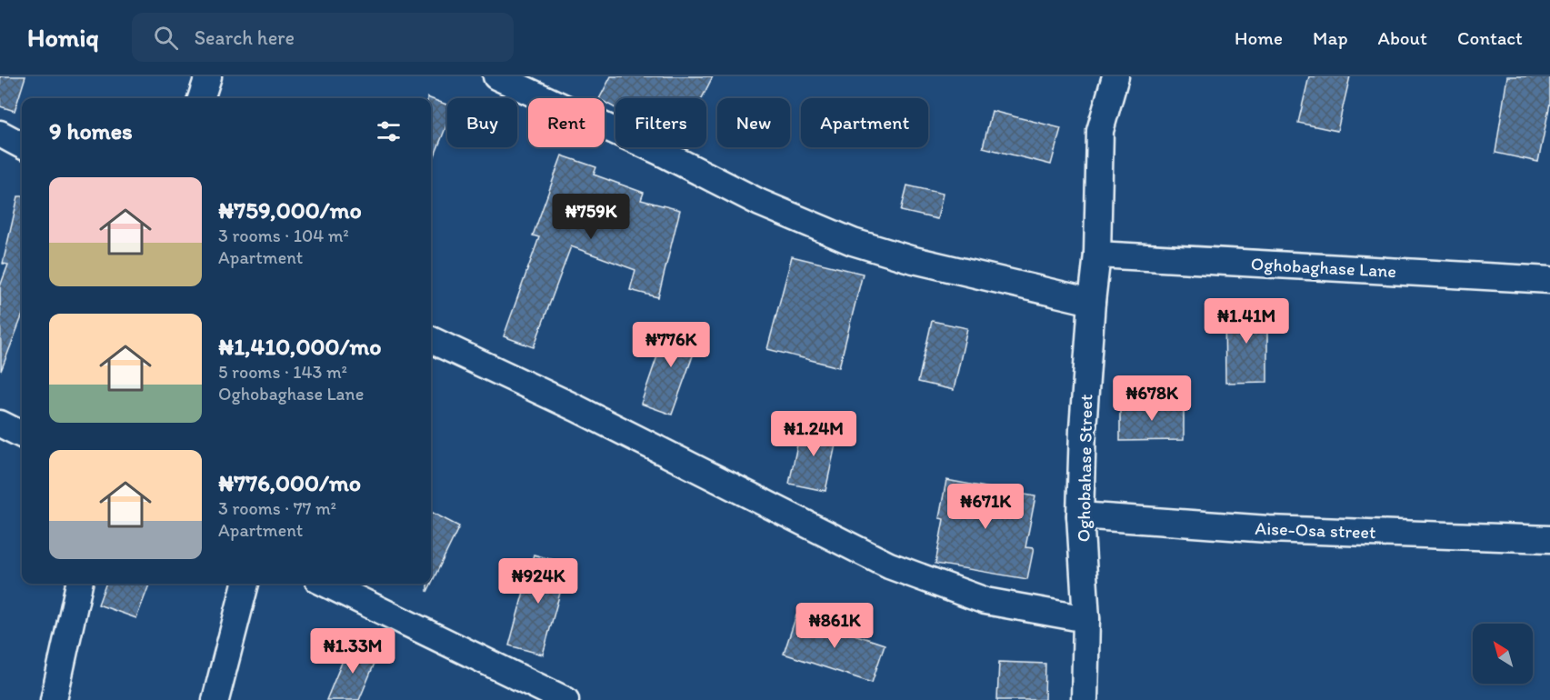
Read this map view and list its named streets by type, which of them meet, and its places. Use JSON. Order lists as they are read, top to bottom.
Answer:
{
  "streets": {
    "street": ["Oghobaghase Lane", "Oghobahase Street", "Aise-Osa street"]
  },
  "crossings": [
    ["Oghobaghase Lane", "Oghobahase Street"],
    ["Oghobahase Street", "Aise-Osa street"]
  ],
  "north": "top left",
  "page": {
    "header": "Homiq",
    "search": "Search here",
    "nav": [
      "Home",
      "Map",
      "About",
      "Contact"
    ],
    "chip": [
      "Buy",
      "Rent",
      "Filters",
      "New",
      "Apartment"
    ],
    "heading": "9 homes",
    "list": [
      {
        "name": "₦759,000/mo",
        "note": "3 rooms · 104 m² · Apartment"
      },
      {
        "name": "₦1,410,000/mo",
        "note": "5 rooms · 143 m² · Oghobaghase Lane"
      },
      {
        "name": "₦776,000/mo",
        "note": "3 rooms · 77 m² · Apartment"
      }
    ],
    "price": [
      "₦759K",
      "₦1.41M",
      "₦776K",
      "₦678K",
      "₦1.24M",
      "₦671K",
      "₦924K",
      "₦861K",
      "₦1.33M"
    ]
  }
}
